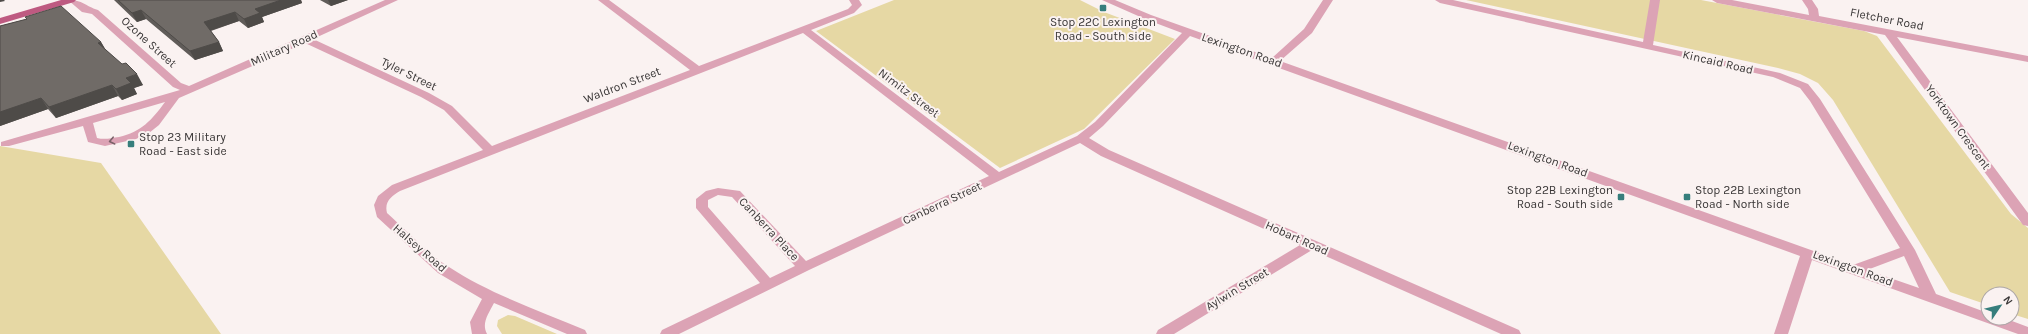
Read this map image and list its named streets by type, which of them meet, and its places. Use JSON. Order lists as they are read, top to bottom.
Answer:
{
  "streets": {
    "street": [
      "Fletcher Road",
      "Ozone Street",
      "Military Road",
      "Lexington Road",
      "Kincaid Road",
      "Tyler Street",
      "Waldron Street",
      "Nimitz Street",
      "Yorktown Crescent",
      "Canberra Street",
      "Canberra Place",
      "Hobart Road",
      "Halsey Road",
      "Aylwin Street"
    ]
  },
  "crossings": [
    ["Fletcher Road", "Yorktown Crescent"],
    ["Ozone Street", "Military Road"],
    ["Military Road", "Tyler Street"],
    ["Lexington Road", "Kincaid Road"],
    ["Lexington Road", "Canberra Street"],
    ["Tyler Street", "Waldron Street"],
    ["Waldron Street", "Nimitz Street"],
    ["Waldron Street", "Halsey Road"],
    ["Nimitz Street", "Canberra Street"],
    ["Canberra Street", "Canberra Place"],
    ["Canberra Street", "Hobart Road"],
    ["Hobart Road", "Aylwin Street"]
  ],
  "places": {
    "transit": [
      "Stop 22C Lexington Road - South side",
      "Stop 23 Military Road - East side",
      "Stop 22B Lexington Road - South side",
      "Stop 22B Lexington Road - North side"
    ]
  },
  "north": "top right"
}
